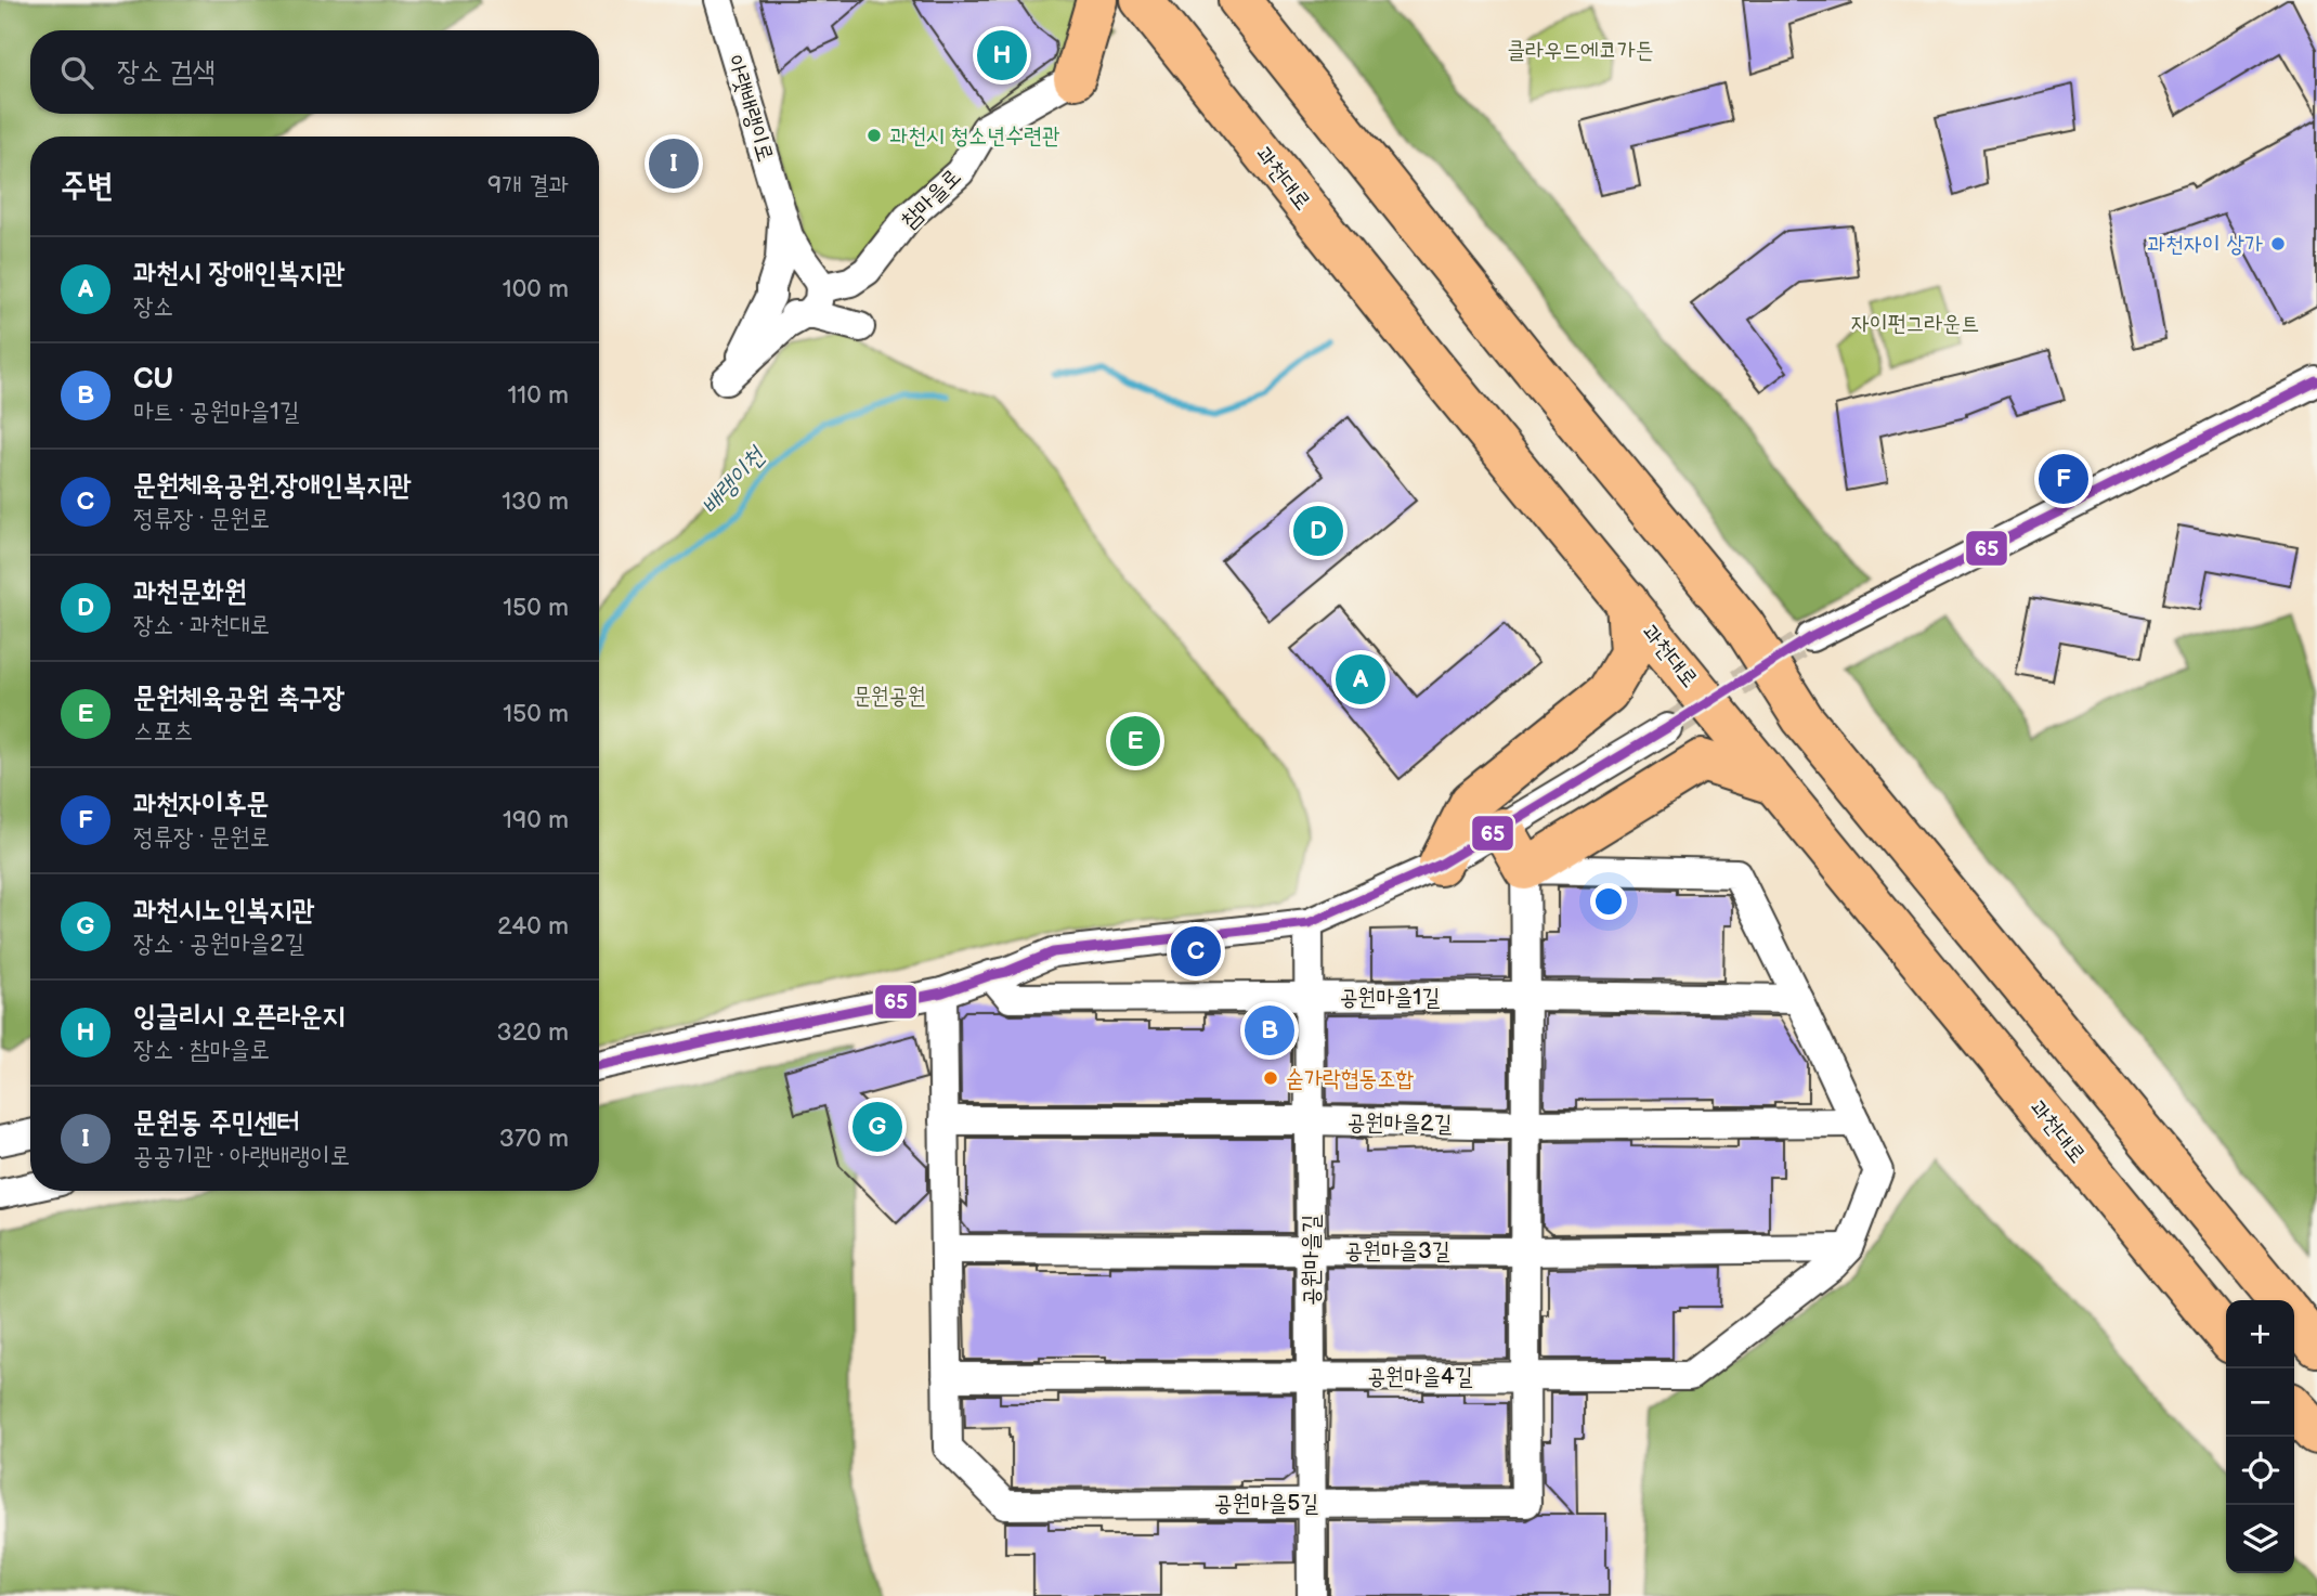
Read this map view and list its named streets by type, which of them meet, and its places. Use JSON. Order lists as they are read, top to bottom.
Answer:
{
  "streets": {
    "highway": ["과천대로"],
    "street": [
      "아랫배랭이로",
      "참마을로",
      "공원마을1길",
      "공원마을2길",
      "공원마을3길",
      "공원마을길",
      "공원마을4길",
      "공원마을5길"
    ]
  },
  "crossings": [
    ["공원마을1길", "공원마을길"],
    ["공원마을2길", "공원마을길"],
    ["공원마을3길", "공원마을길"],
    ["공원마을3길", "공원마을4길"],
    ["공원마을길", "공원마을4길"],
    ["공원마을길", "공원마을5길"],
    ["공원마을4길", "공원마을5길"]
  ],
  "water": ["배랭이천"],
  "parks": ["클라우드에코가든", "자이펀그라운트", "문원공원"],
  "places": ["과천시 청소년수련관", "과천자이 상가", "숟가락협동조합"],
  "lines": ["transit line 65"],
  "page": {
    "pins": [
      "H",
      "I",
      "F",
      "D",
      "A",
      "E",
      "C",
      "B",
      "G"
    ],
    "search": "장소 검색",
    "heading": ["주변", "9개 결과"],
    "list": [
      {
        "mark": "A",
        "name": "과천시 장애인복지관",
        "note": "장소",
        "value": "100 m"
      },
      {
        "mark": "B",
        "name": "CU",
        "note": "마트 · 공원마을1길",
        "value": "110 m"
      },
      {
        "mark": "C",
        "name": "문원체육공원.장애인복지관",
        "note": "정류장 · 문원로",
        "value": "130 m"
      },
      {
        "mark": "D",
        "name": "과천문화원",
        "note": "장소 · 과천대로",
        "value": "150 m"
      },
      {
        "mark": "E",
        "name": "문원체육공원 축구장",
        "note": "스포츠",
        "value": "150 m"
      },
      {
        "mark": "F",
        "name": "과천자이후문",
        "note": "정류장 · 문원로",
        "value": "190 m"
      },
      {
        "mark": "G",
        "name": "과천시노인복지관",
        "note": "장소 · 공원마을2길",
        "value": "240 m"
      },
      {
        "mark": "H",
        "name": "잉글리시 오픈라운지",
        "note": "장소 · 참마을로",
        "value": "320 m"
      },
      {
        "mark": "I",
        "name": "문원동 주민센터",
        "note": "공공기관 · 아랫배랭이로",
        "value": "370 m"
      }
    ],
    "map_buttons": ["+", "−"]
  }
}
